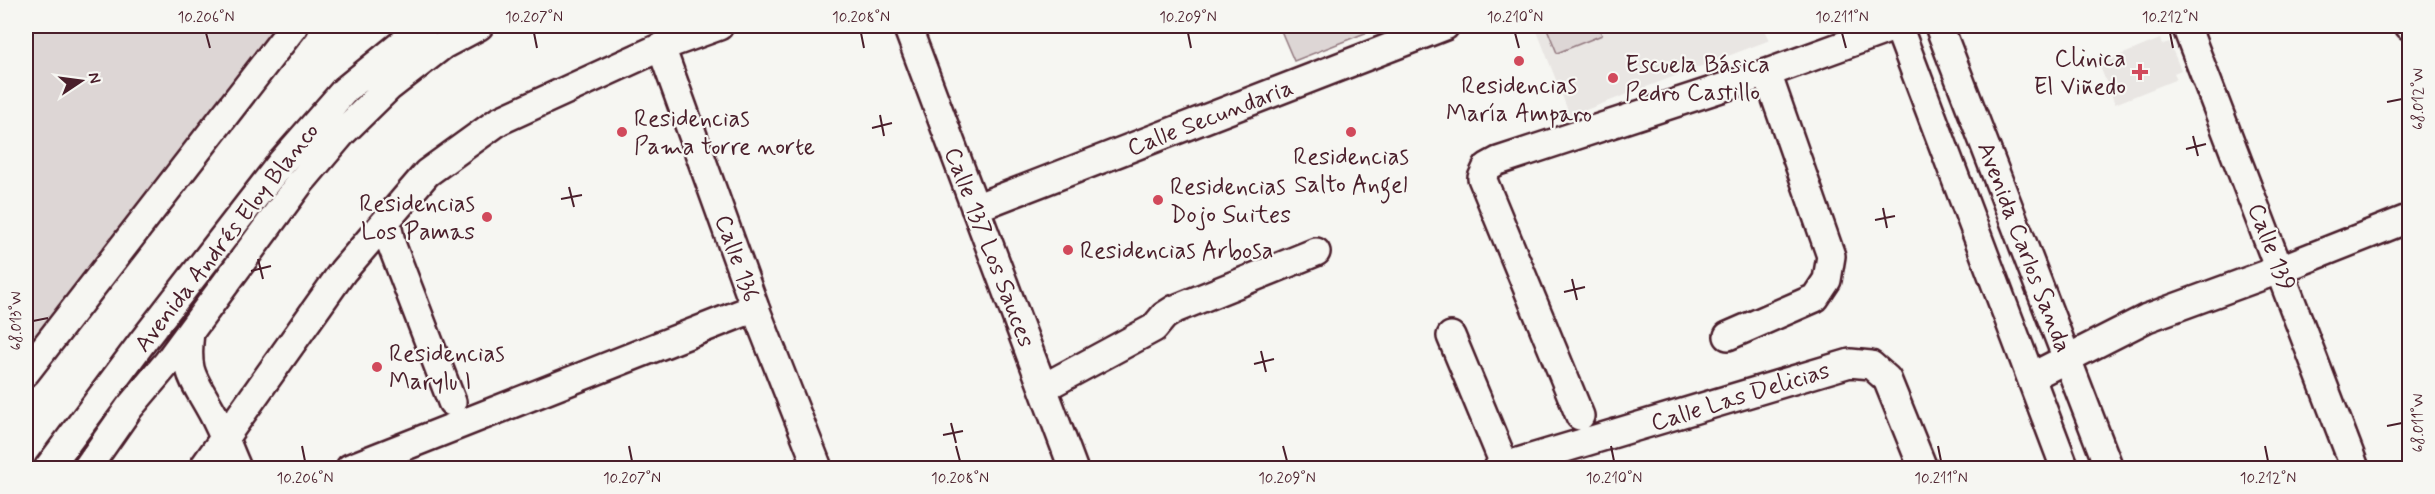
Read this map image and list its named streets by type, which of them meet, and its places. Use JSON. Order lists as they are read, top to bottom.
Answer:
{
  "streets": {
    "street": [
      "Calle Secundaria",
      "Avenida Andrés Eloy Blanco",
      "Calle 137 Los Sauces",
      "Avenida Carlos Sanda",
      "Calle 139",
      "Calle 136",
      "Calle Las Delicias"
    ]
  },
  "crossings": [
    ["Calle Secundaria", "Calle 137 Los Sauces"]
  ],
  "places": {
    "other": [
      "Residencias María Amparo",
      "Escuela Básica Pedro Castillo",
      "Residencias Pama torre norte",
      "Residencias Salto Angel",
      "Residencias Dojo Suites",
      "Residencias Los Pamas",
      "Residencias Arbosa",
      "Residencias Marylu I"
    ],
    "health": ["Clinica El Viñedo"]
  },
  "north": "right",
  "coordinates": [
    "10.206°N",
    "10.207°N",
    "10.208°N",
    "10.209°N",
    "10.210°N",
    "10.211°N",
    "10.212°N",
    "68.012°W",
    "68.013°W",
    "68.011°W"
  ]
}
